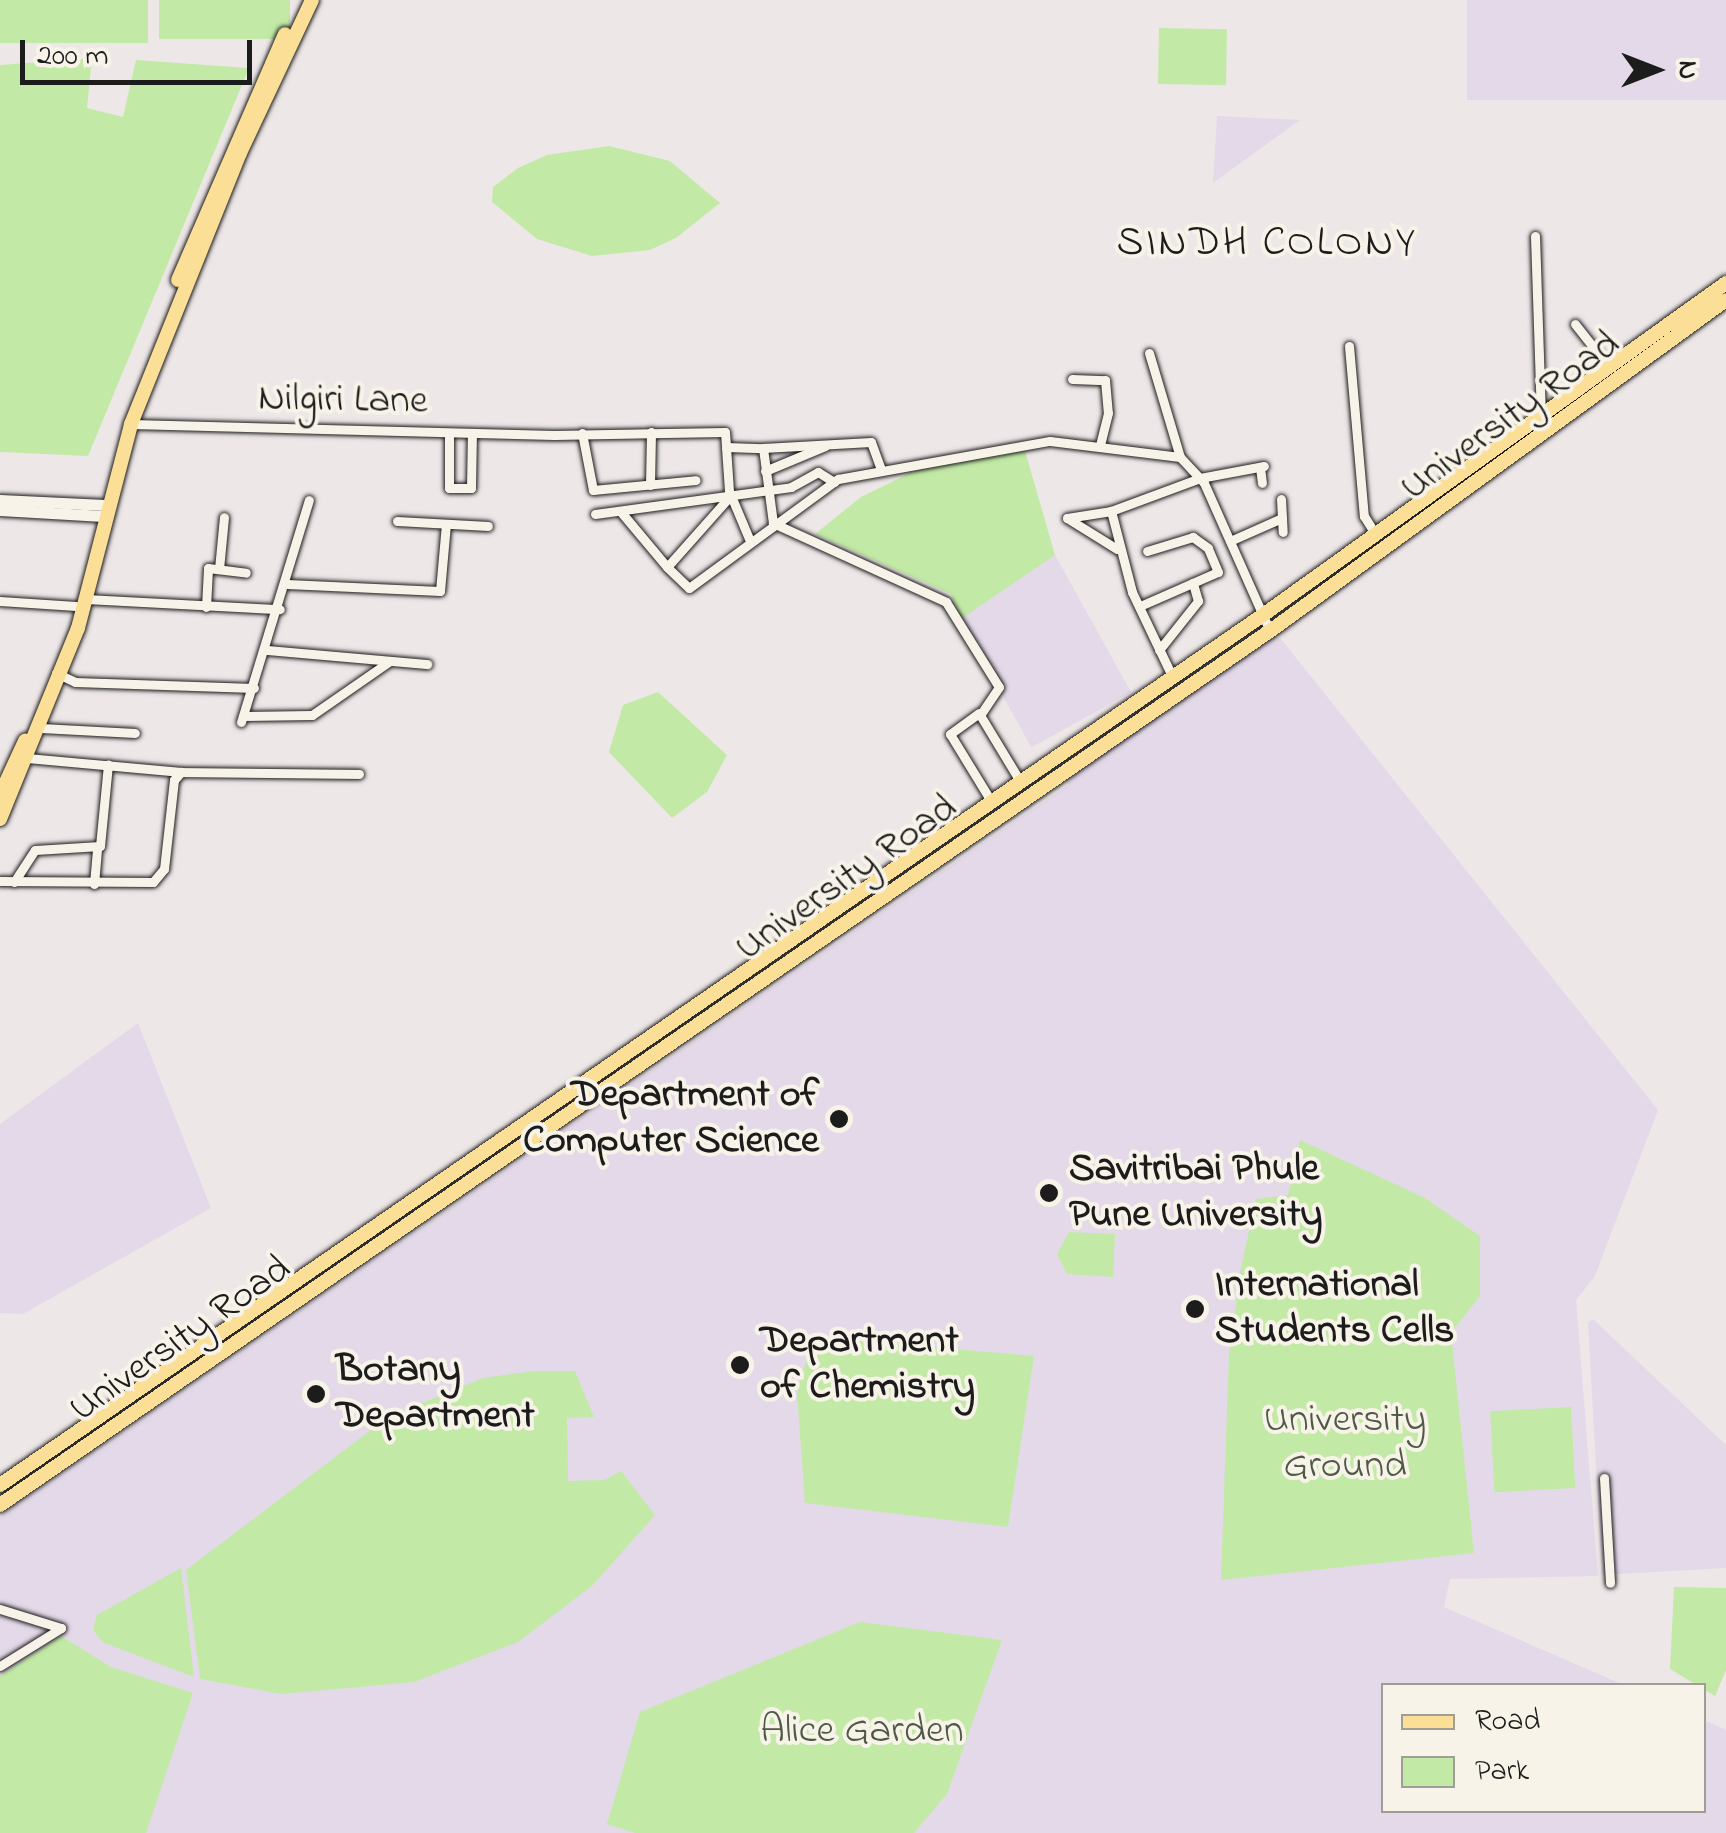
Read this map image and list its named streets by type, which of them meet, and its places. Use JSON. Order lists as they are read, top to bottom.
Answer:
{
  "streets": {
    "main road": ["University Road"],
    "street": ["Nilgiri Lane"]
  },
  "districts": ["SINDH COLONY"],
  "parks": ["University Ground", "Alice Garden"],
  "places": [
    "Department of Computer Science",
    "Savitribai Phule Pune University",
    "International Students Cells",
    "Department of Chemistry",
    "Botany Department"
  ],
  "legend": ["Road", "Park"],
  "scale_bar": "200 m",
  "north": "right"
}
